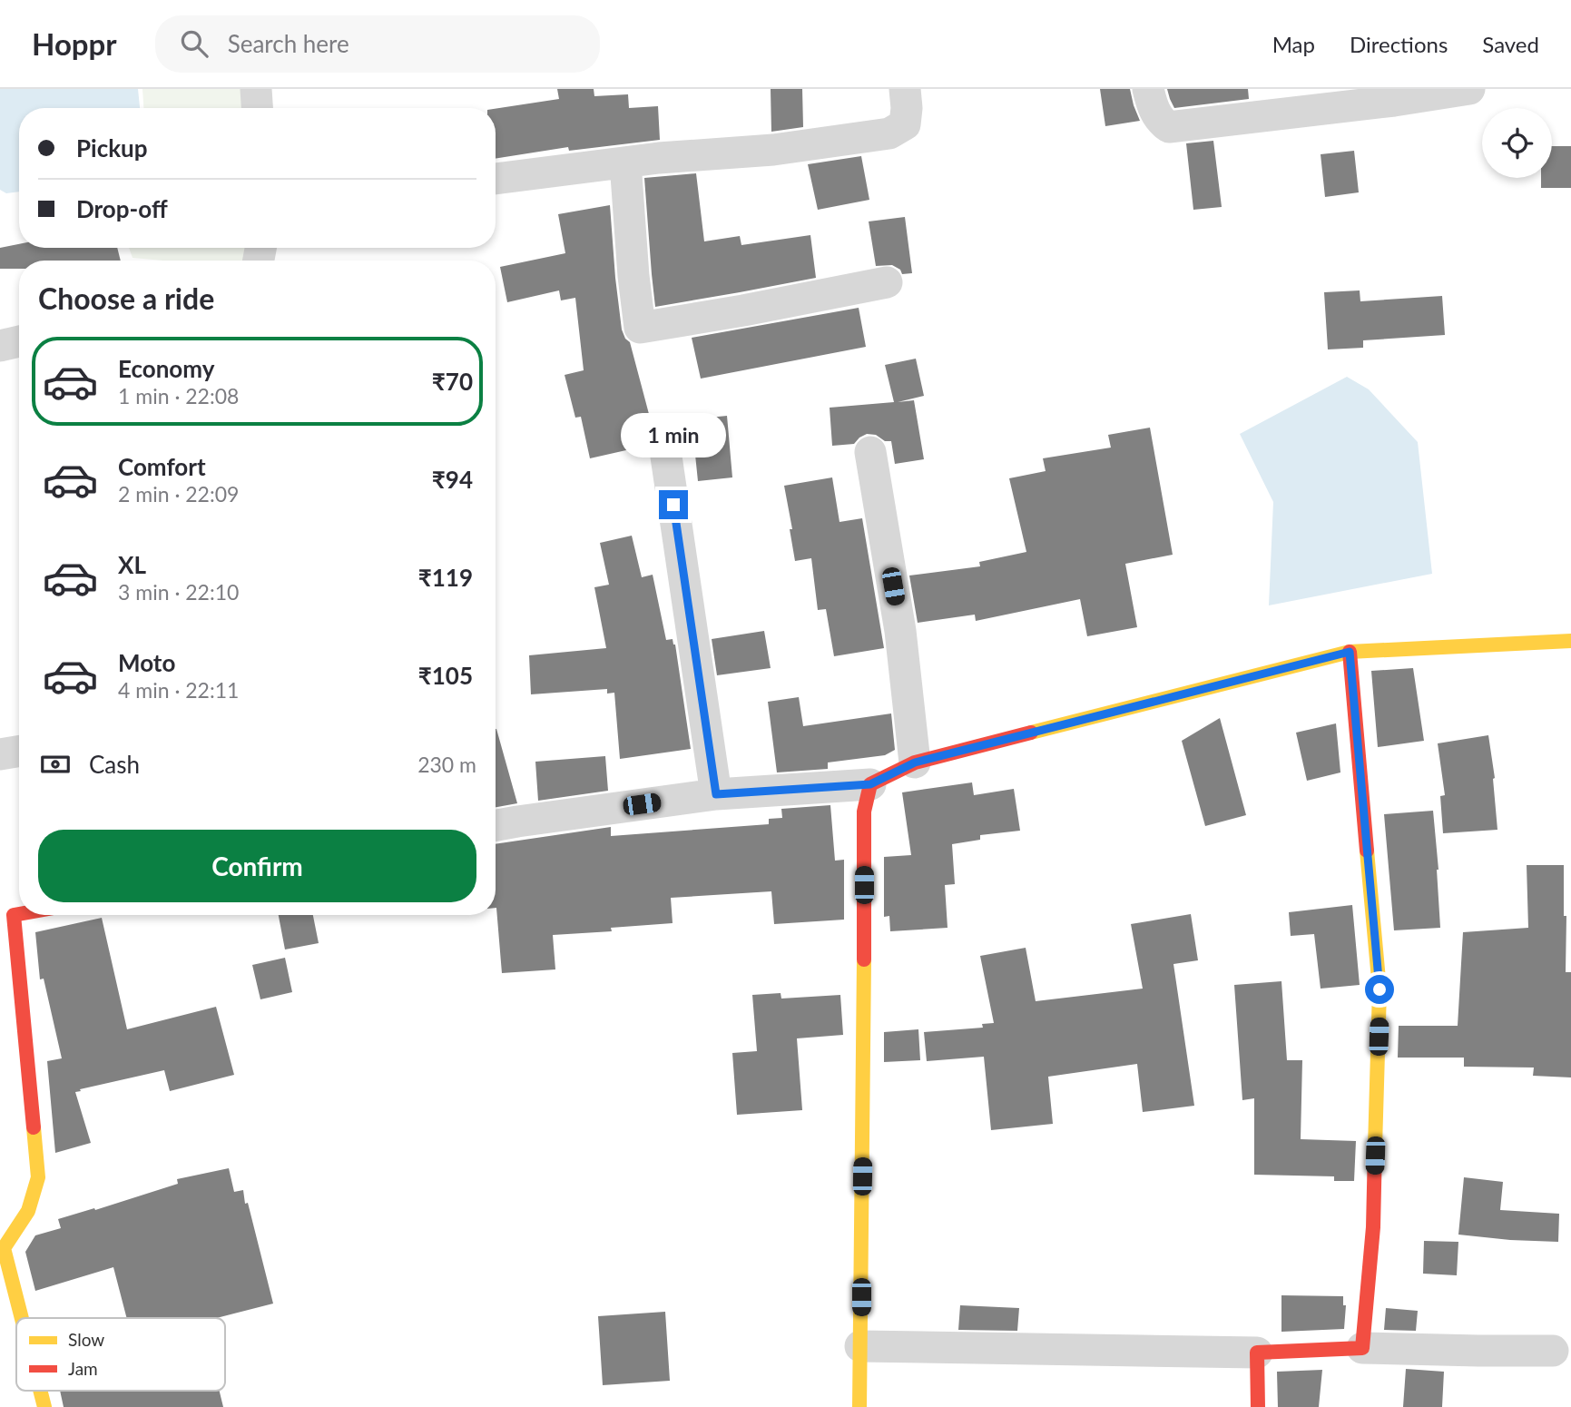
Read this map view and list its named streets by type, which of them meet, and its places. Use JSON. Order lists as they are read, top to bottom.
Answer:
{
  "legend": ["Slow", "Jam"],
  "page": {
    "header": "Hoppr",
    "search": "Search here",
    "nav": ["Map", "Directions", "Saved"],
    "banner": ["Pickup", "Drop-off"],
    "heading": "Choose a ride",
    "list": [
      {
        "name": "Economy",
        "note": "1 min · 22:08",
        "value": "₹70"
      },
      {
        "name": "Comfort",
        "note": "2 min · 22:09",
        "value": "₹94"
      },
      {
        "name": "XL",
        "note": "3 min · 22:10",
        "value": "₹119"
      },
      {
        "name": "Moto",
        "note": "4 min · 22:11",
        "value": "₹105"
      }
    ],
    "bubble": "1 min",
    "pay": ["Cash", "230 m"],
    "buttons": "Confirm"
  }
}
